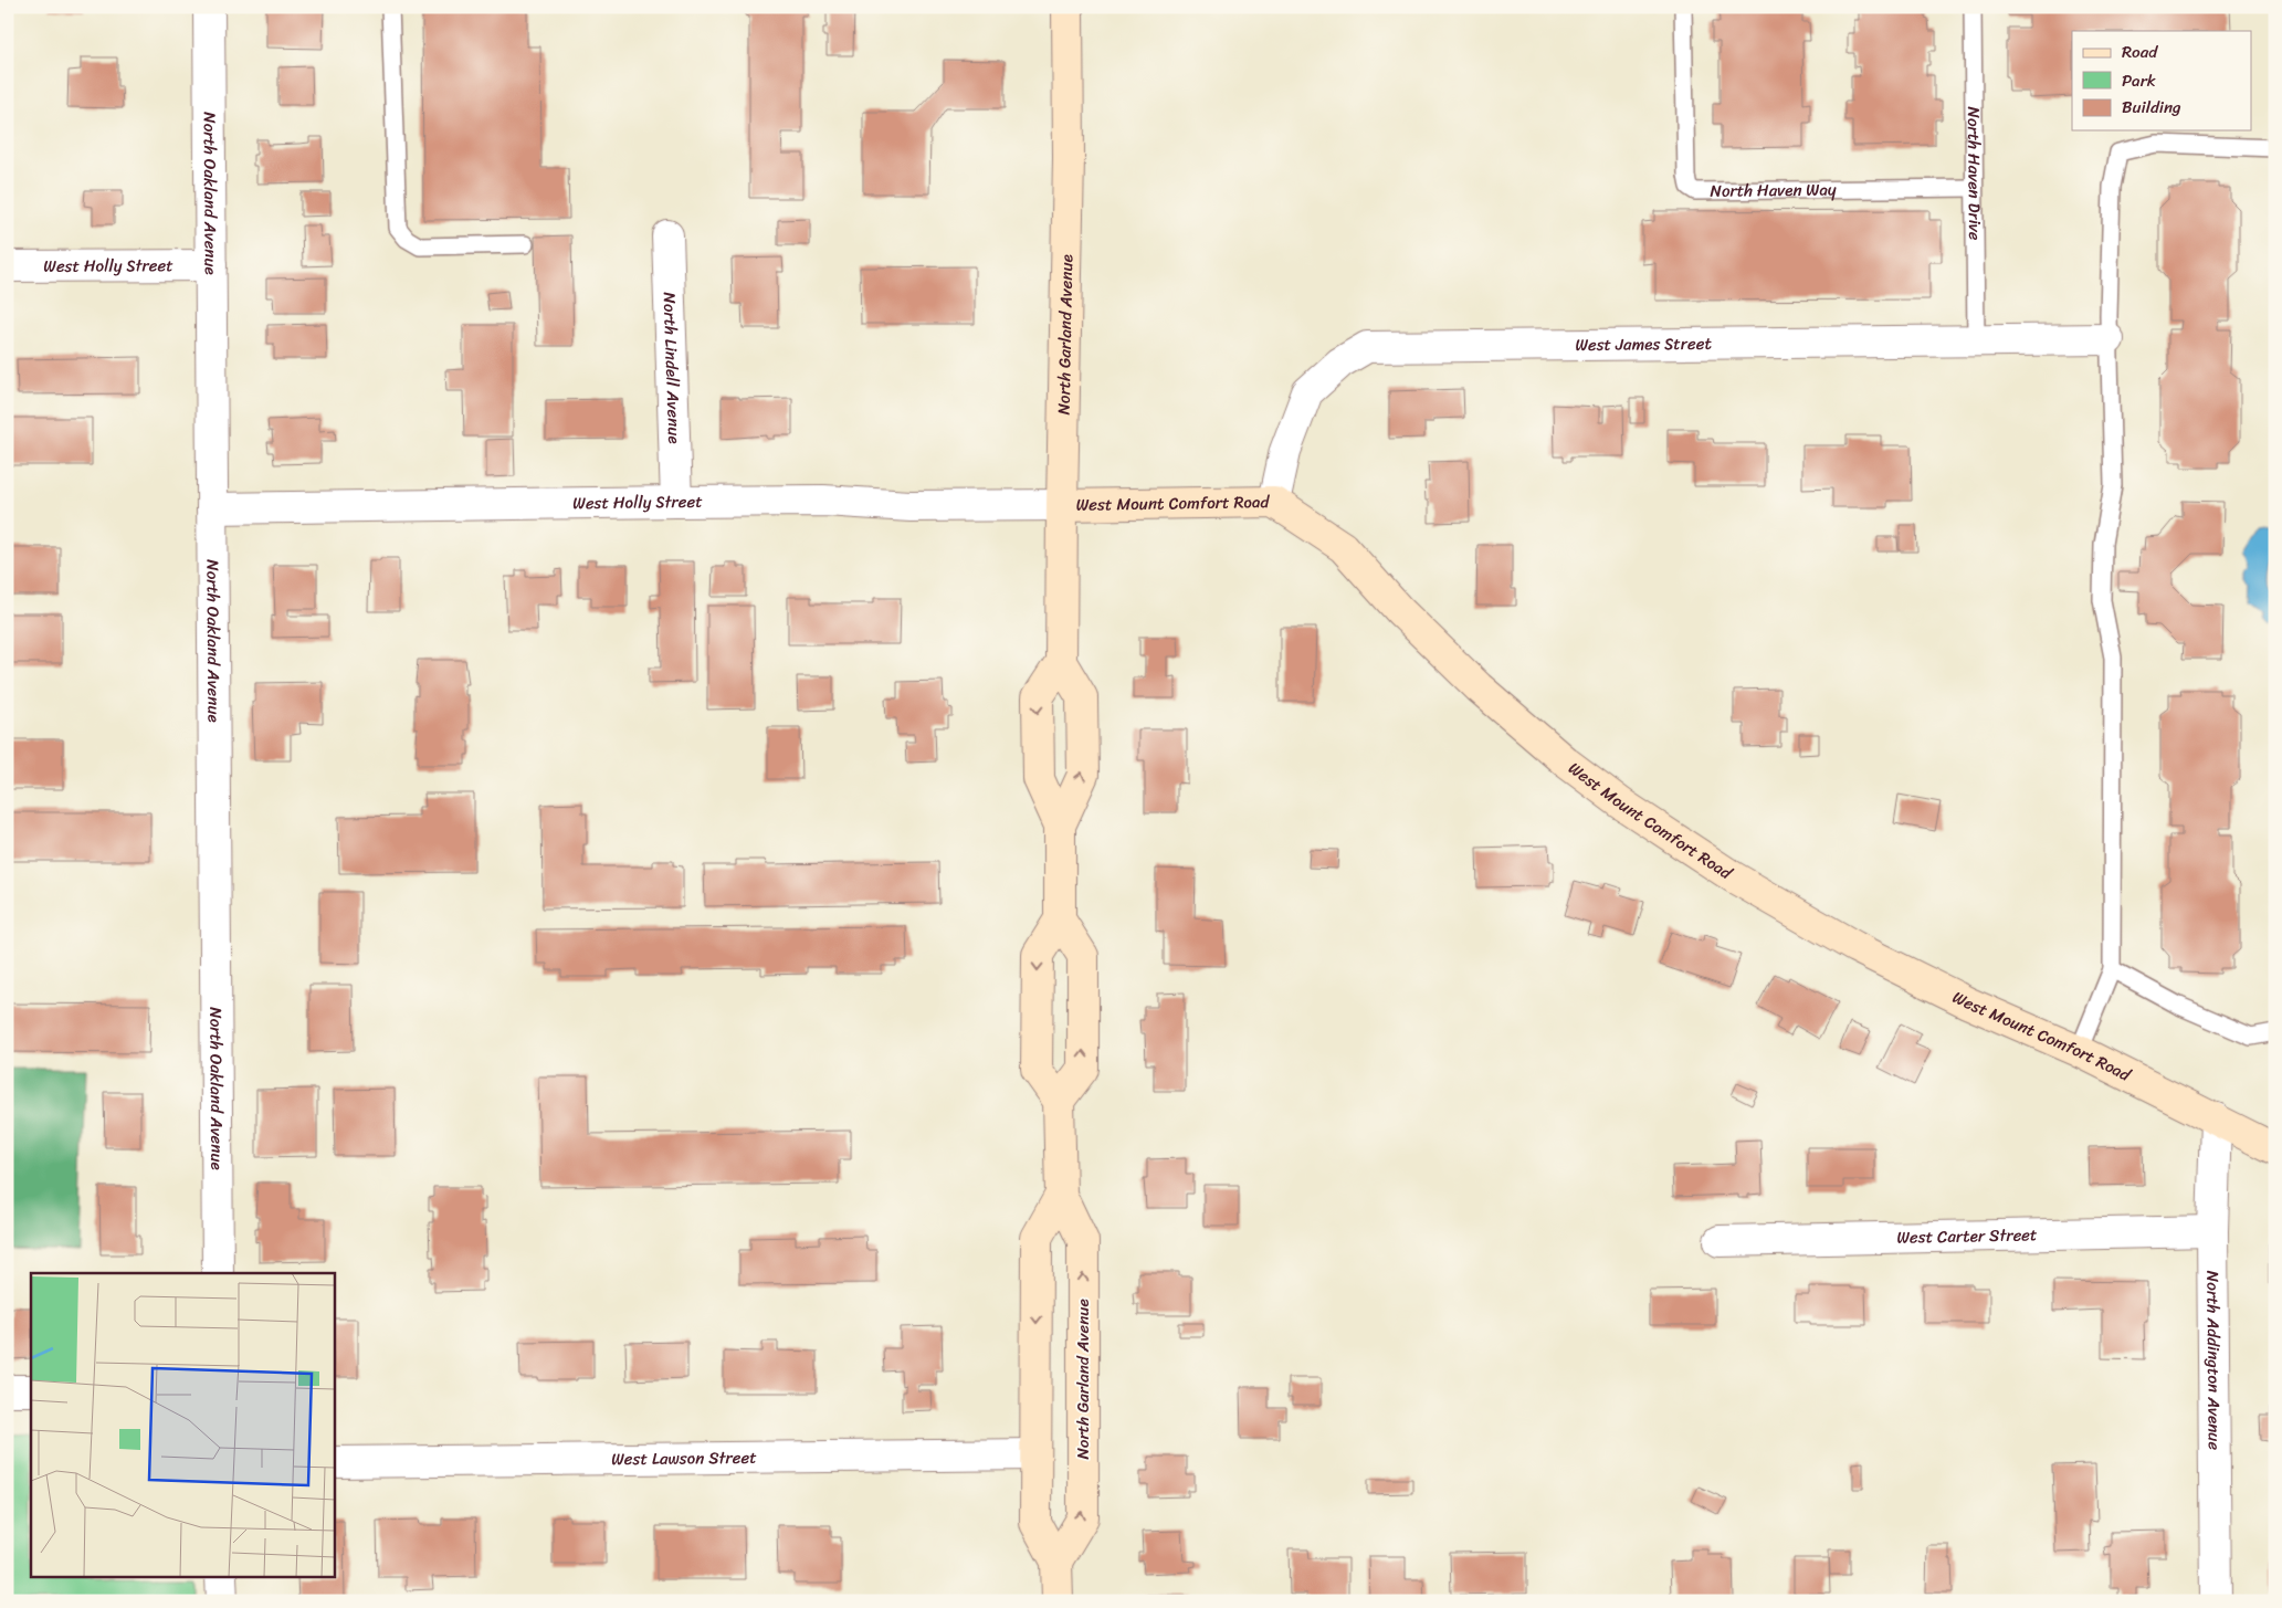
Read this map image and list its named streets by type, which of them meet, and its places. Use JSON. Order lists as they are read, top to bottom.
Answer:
{
  "streets": {
    "main road": ["North Garland Avenue", "West Mount Comfort Road"],
    "street": [
      "North Oakland Avenue",
      "West Holly Street",
      "West James Street",
      "North Lindell Avenue",
      "West Carter Street",
      "North Addington Avenue",
      "West Lawson Street"
    ],
    "lane": ["North Haven Drive", "North Haven Way"]
  },
  "crossings": [
    ["North Haven Drive", "North Haven Way"],
    ["North Haven Drive", "West James Street"],
    ["North Oakland Avenue", "West Holly Street"],
    ["West Holly Street", "North Garland Avenue"],
    ["West Holly Street", "North Lindell Avenue"],
    ["West Holly Street", "West Mount Comfort Road"],
    ["North Garland Avenue", "West Mount Comfort Road"],
    ["West James Street", "West Mount Comfort Road"],
    ["West Mount Comfort Road", "North Addington Avenue"],
    ["West Carter Street", "North Addington Avenue"]
  ],
  "legend": ["Road", "Park", "Building"]
}
